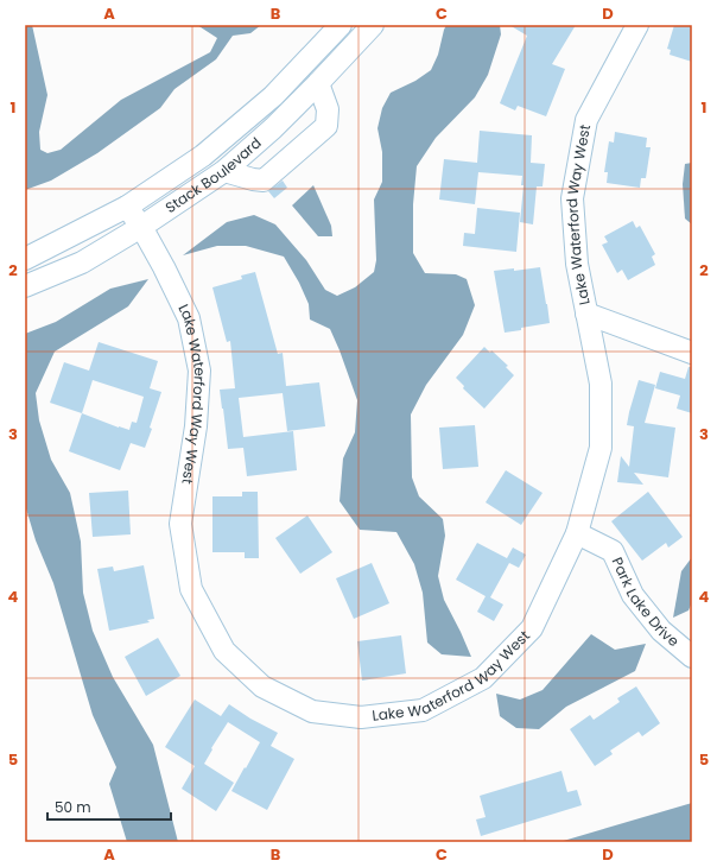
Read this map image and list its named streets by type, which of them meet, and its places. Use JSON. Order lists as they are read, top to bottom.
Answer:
{
  "streets": {
    "street": ["Stack Boulevard", "Lake Waterford Way West", "Park Lake Drive"]
  },
  "crossings": [
    ["Stack Boulevard", "Lake Waterford Way West"],
    ["Lake Waterford Way West", "Park Lake Drive"]
  ],
  "scale_bar": "50 m",
  "grid": {
    "columns": [
      "A",
      "B",
      "C",
      "D"
    ],
    "rows": [
      "1",
      "2",
      "3",
      "4",
      "5"
    ]
  }
}
